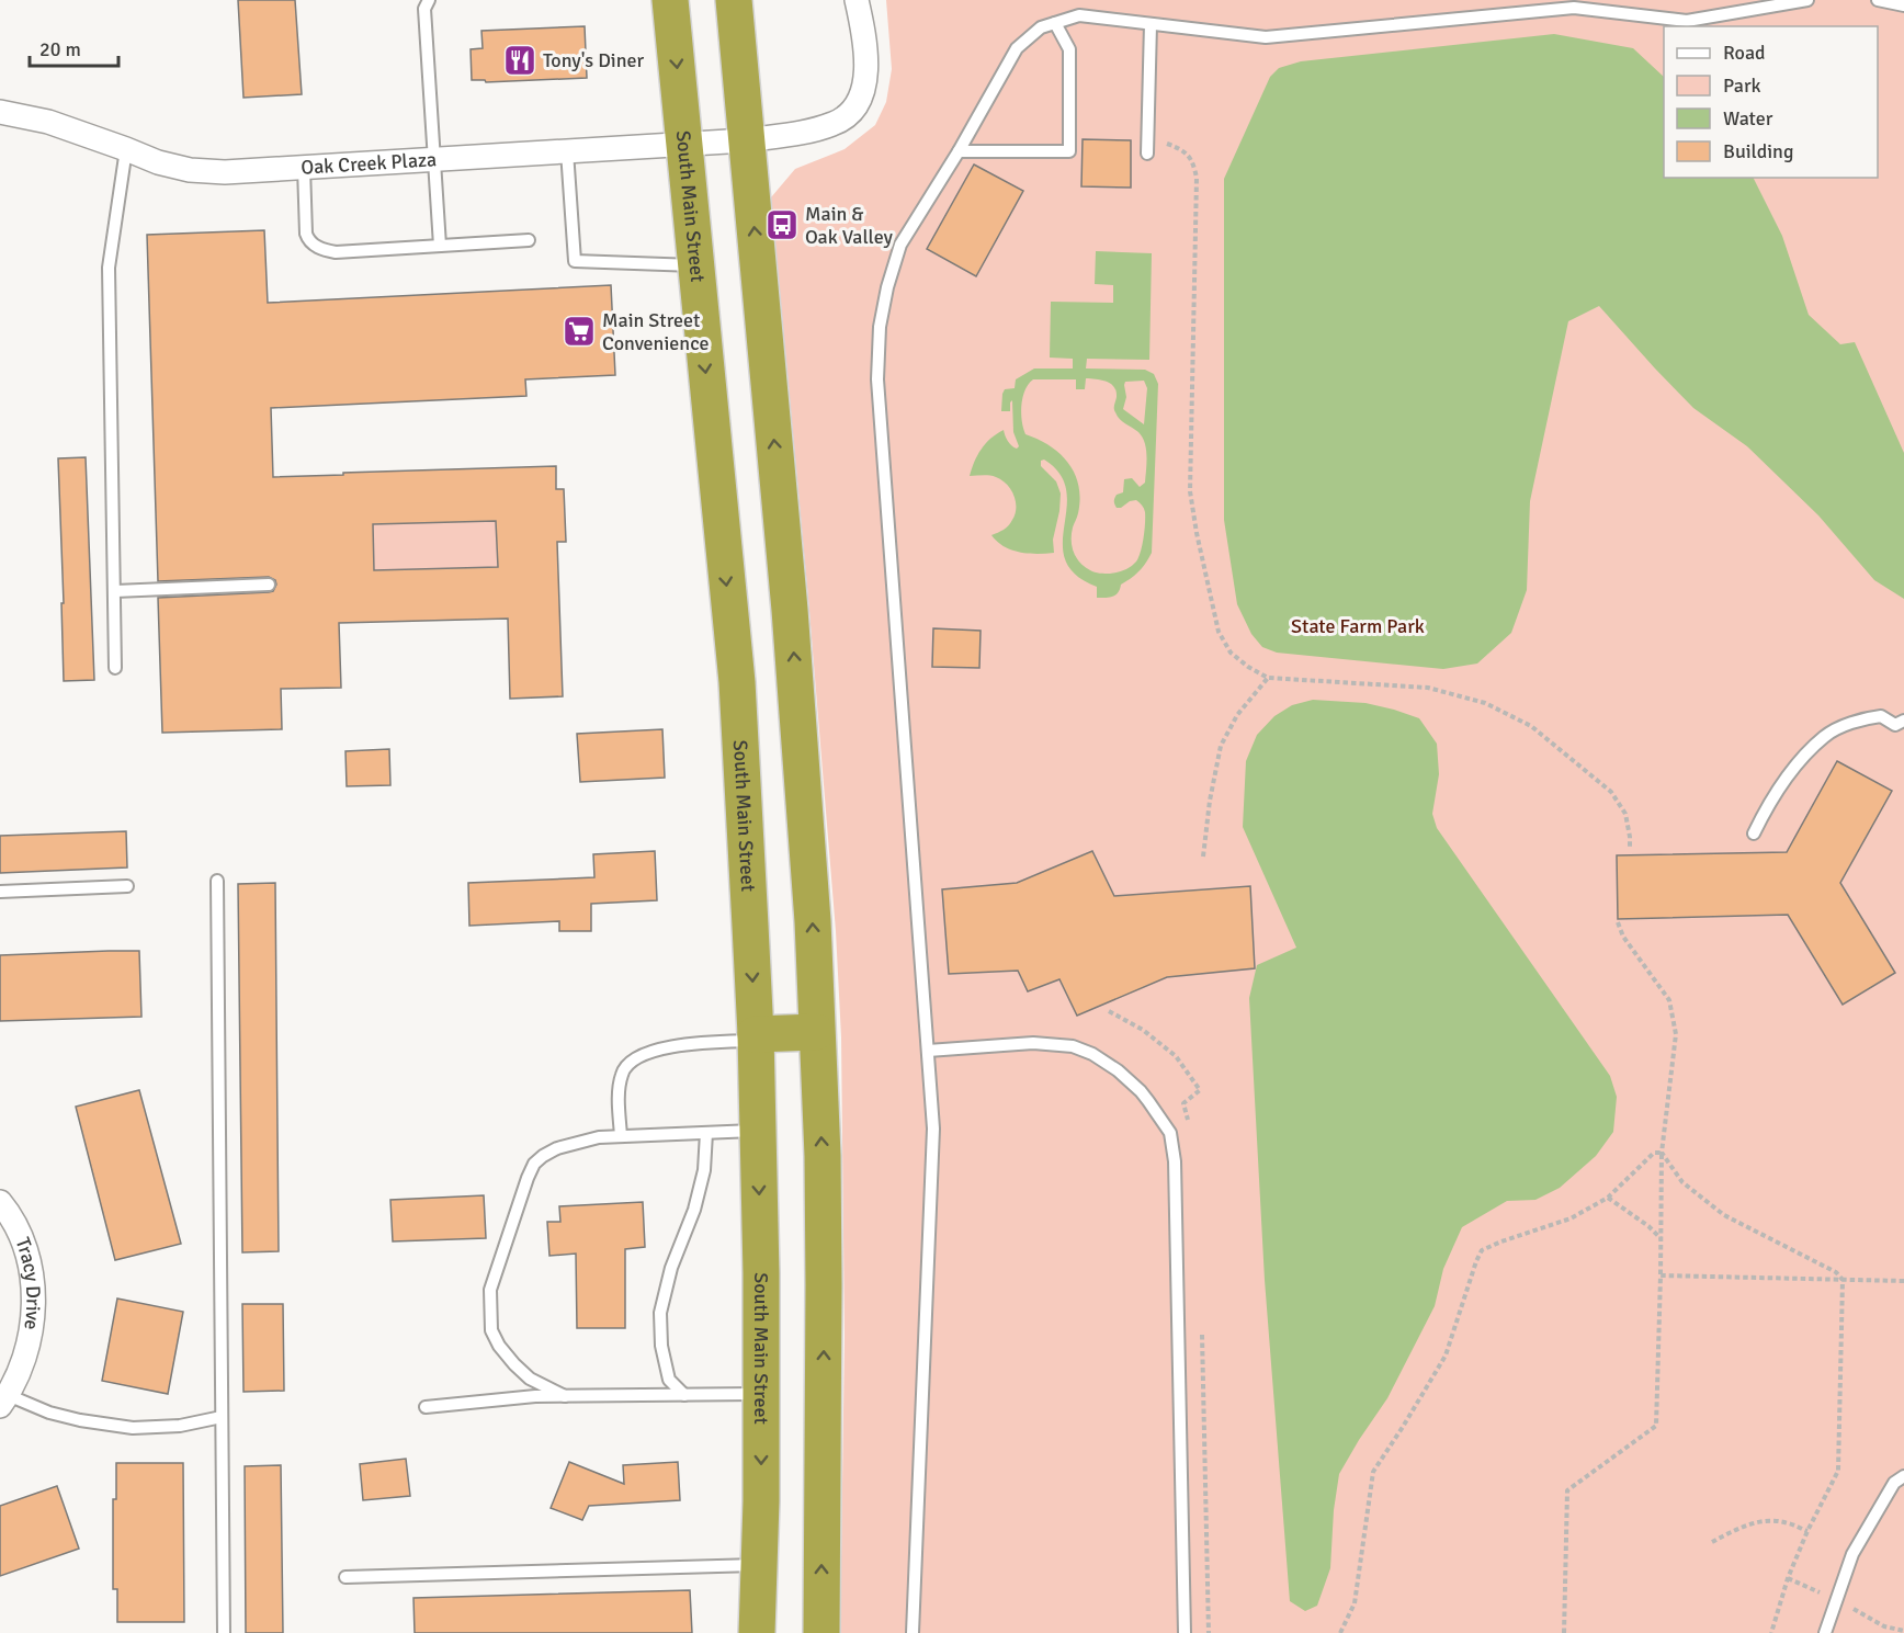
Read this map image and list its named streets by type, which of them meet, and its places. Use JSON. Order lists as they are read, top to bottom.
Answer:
{
  "streets": {
    "highway": ["South Main Street"],
    "street": ["Oak Creek Plaza", "Tracy Drive"]
  },
  "crossings": [
    ["Oak Creek Plaza", "South Main Street"]
  ],
  "parks": ["State Farm Park"],
  "places": {
    "restaurant": ["Tony's Diner"],
    "bus stop": ["Main & Oak Valley"],
    "supermarket": ["Main Street Convenience"]
  },
  "legend": [
    "Road",
    "Park",
    "Water",
    "Building"
  ],
  "scale_bar": "20 m"
}
